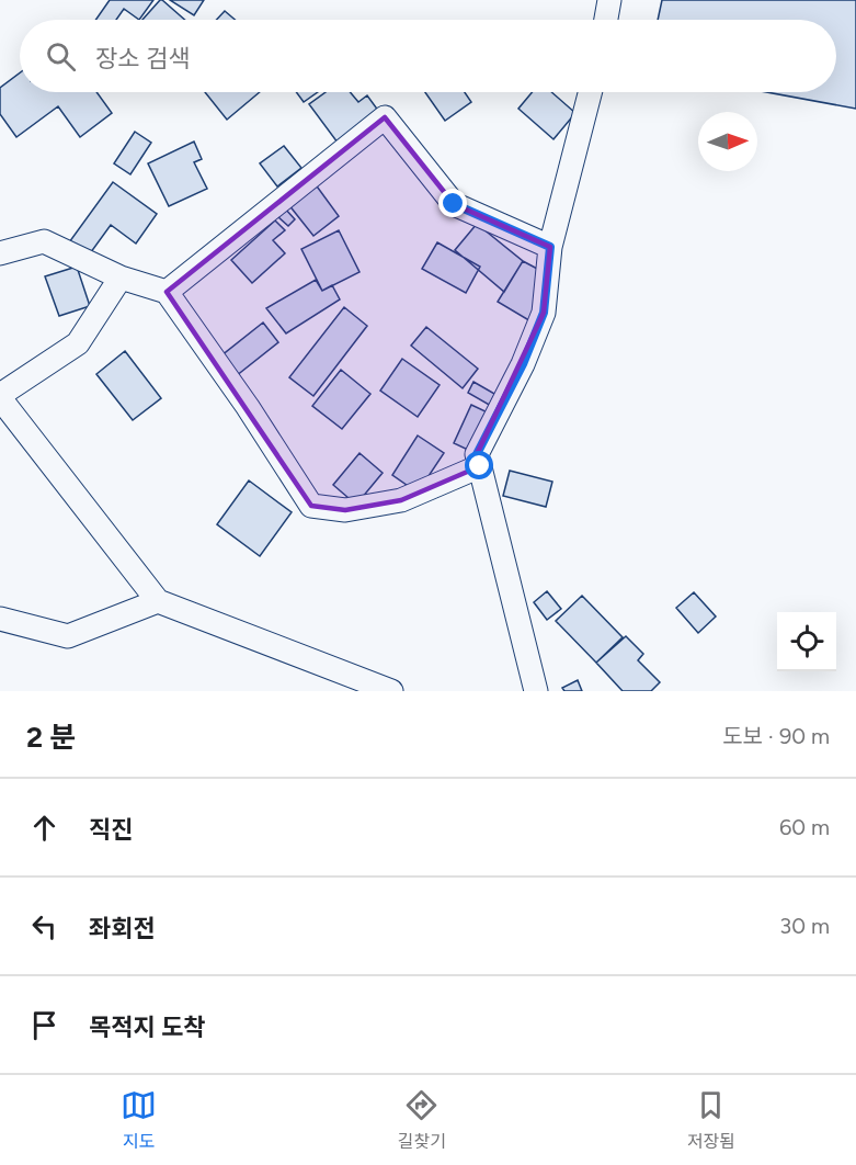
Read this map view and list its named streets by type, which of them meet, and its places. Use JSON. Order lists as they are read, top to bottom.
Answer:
{
  "north": "right",
  "page": {
    "search": "장소 검색",
    "heading": ["2 분", "도보 · 90 m"],
    "list": [
      ["직진", "60 m"],
      ["좌회전", "30 m"],
      "목적지 도착"
    ],
    "nav": ["지도", "길찾기", "저장됨"]
  }
}
